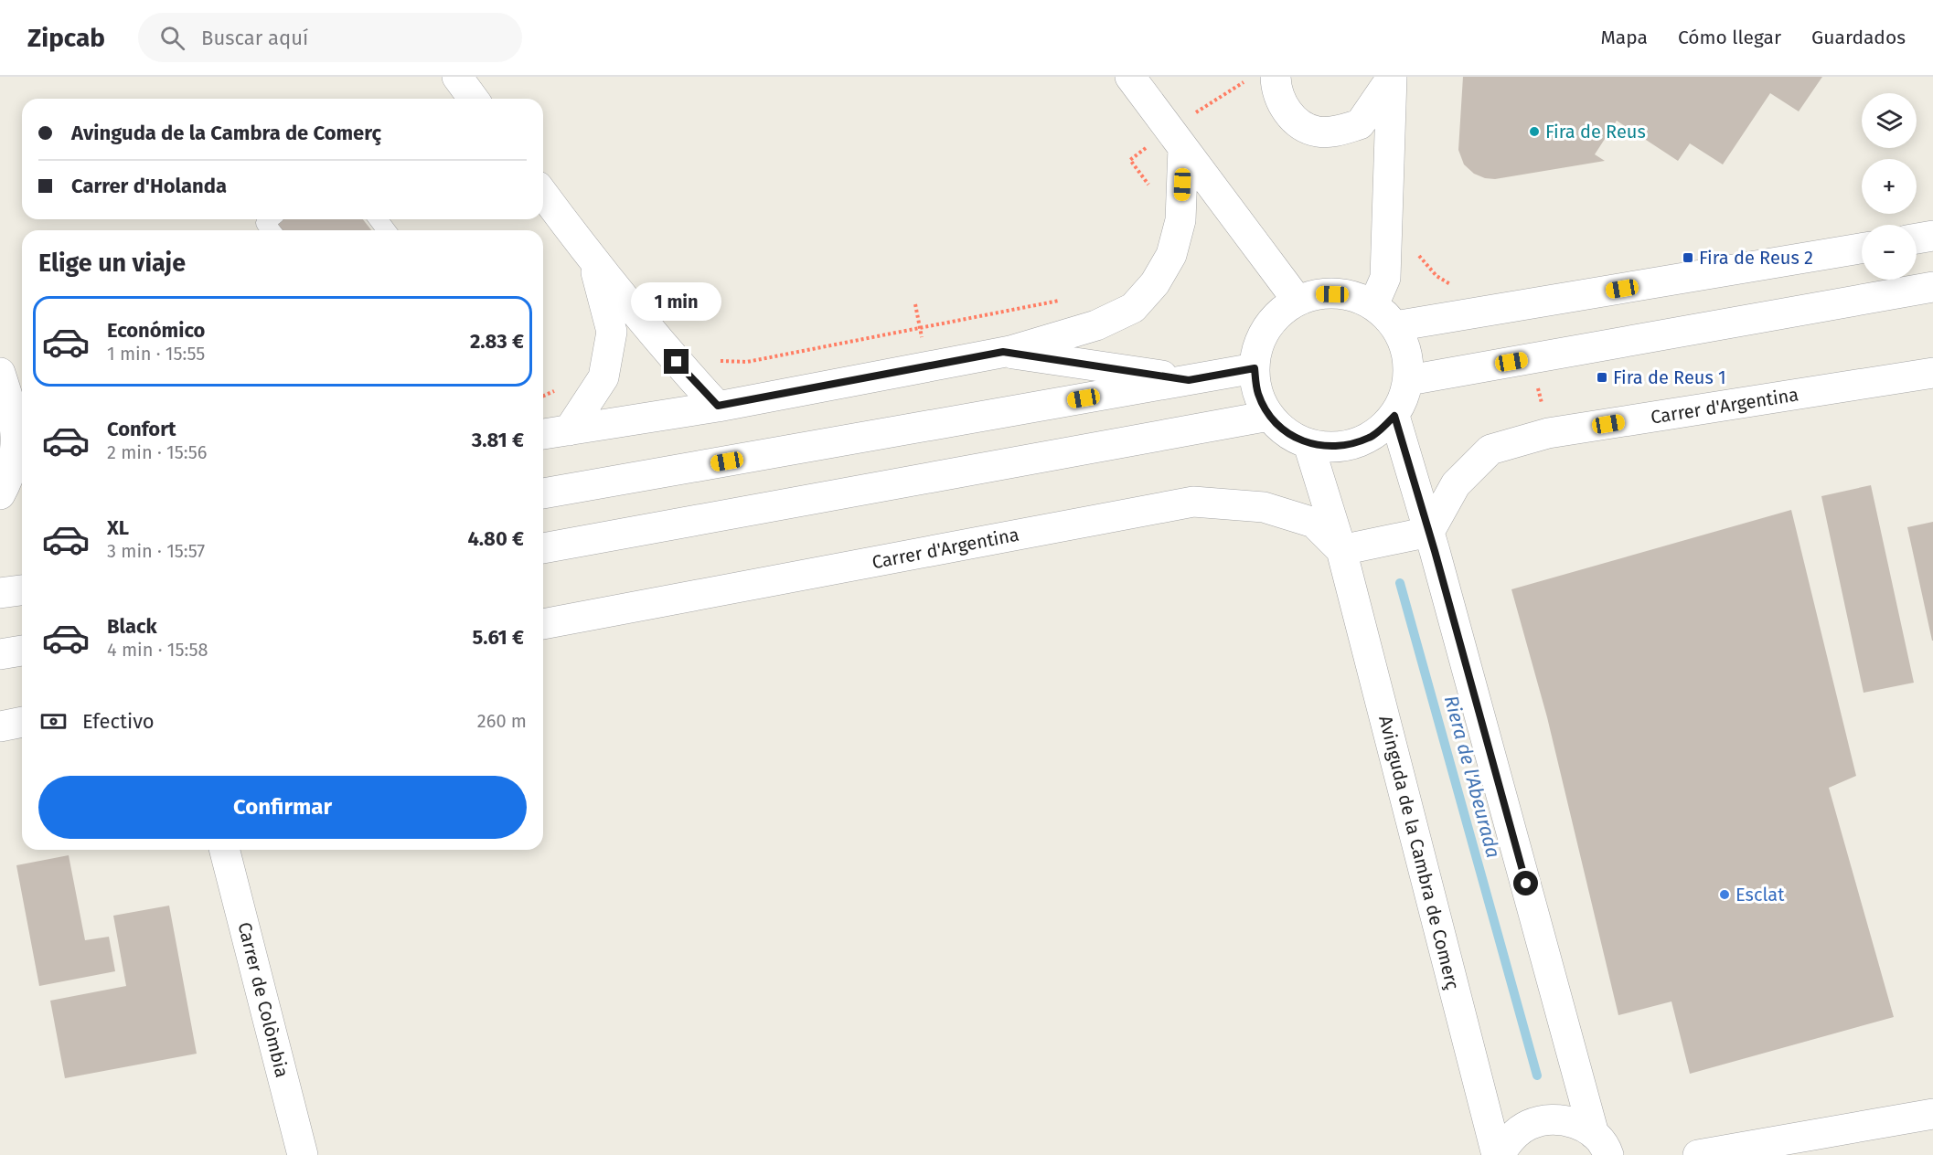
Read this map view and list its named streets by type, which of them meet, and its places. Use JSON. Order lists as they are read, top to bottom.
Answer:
{
  "streets": {
    "street": ["Carrer d'Argentina", "Avinguda de la Cambra de Comerç", "Carrer de Colòmbia"]
  },
  "crossings": [
    ["Carrer d'Argentina", "Avinguda de la Cambra de Comerç"]
  ],
  "water": ["Riera de l'Abeurada"],
  "places": {
    "other": ["Fira de Reus", "Esclat"],
    "transit": ["Fira de Reus 2", "Fira de Reus 1"]
  },
  "page": {
    "header": "Zipcab",
    "search": "Buscar aquí",
    "nav": ["Mapa", "Cómo llegar", "Guardados"],
    "map_buttons": ["+", "−"],
    "banner": ["Avinguda de la Cambra de Comerç", "Carrer d'Holanda"],
    "heading": "Elige un viaje",
    "bubble": "1 min",
    "list": [
      {
        "name": "Económico",
        "note": "1 min · 15:55",
        "value": "2.83 €"
      },
      {
        "name": "Confort",
        "note": "2 min · 15:56",
        "value": "3.81 €"
      },
      {
        "name": "XL",
        "note": "3 min · 15:57",
        "value": "4.80 €"
      },
      {
        "name": "Black",
        "note": "4 min · 15:58",
        "value": "5.61 €"
      }
    ],
    "pay": ["Efectivo", "260 m"],
    "buttons": "Confirmar"
  }
}
